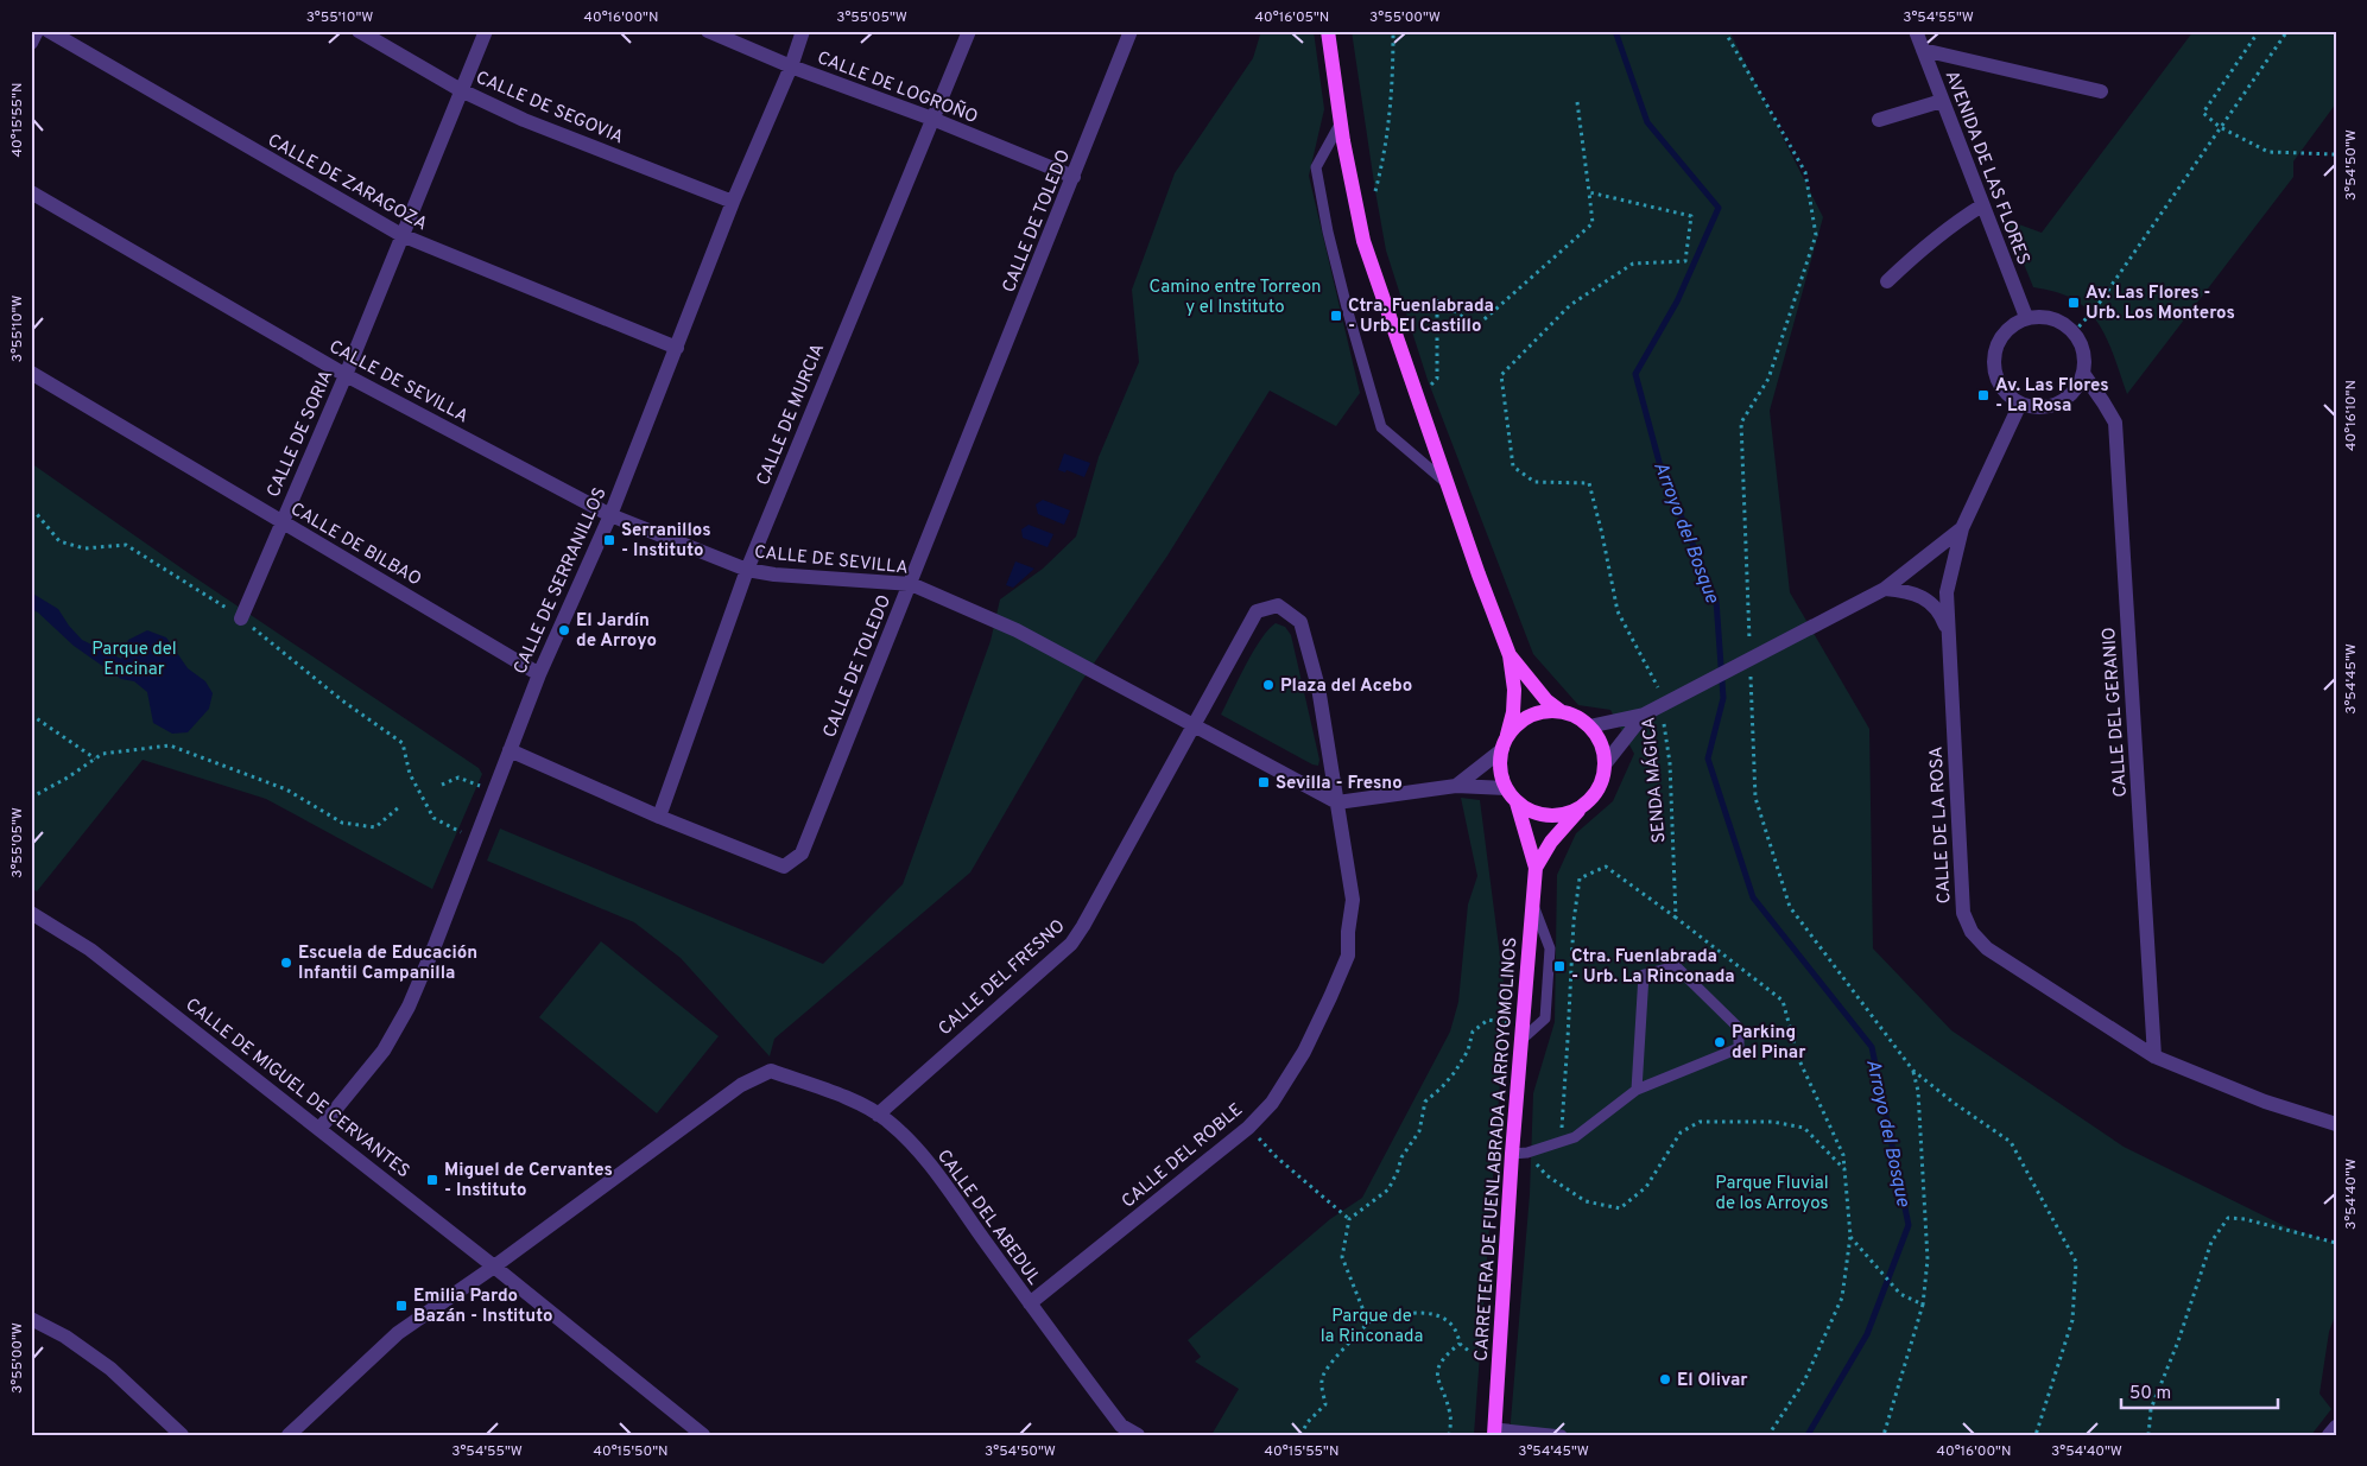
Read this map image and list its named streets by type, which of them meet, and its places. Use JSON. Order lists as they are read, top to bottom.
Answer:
{
  "streets": {
    "main road": ["CARRETERA DE FUENLABRADA A ARROYOMOLINOS"],
    "street": [
      "CALLE DE LOGROÑO",
      "CALLE DE SEGOVIA",
      "AVENIDA DE LAS FLORES",
      "CALLE DE ZARAGOZA",
      "CALLE DE TOLEDO",
      "CALLE DE SEVILLA",
      "CALLE DE MURCIA",
      "CALLE DE SORIA",
      "CALLE DE BILBAO",
      "CALLE DE SERRANILLOS",
      "CALLE DEL GERANIO",
      "CALLE DE LA ROSA",
      "CALLE DEL FRESNO",
      "CALLE DE MIGUEL DE CERVANTES",
      "CALLE DEL ROBLE",
      "CALLE DEL ABEDUL"
    ],
    "path": ["SENDA MÁGICA"]
  },
  "crossings": [
    ["CALLE DE LOGROÑO", "CALLE DE TOLEDO"],
    ["CALLE DE LOGROÑO", "CALLE DE MURCIA"],
    ["CALLE DE LOGROÑO", "CALLE DE SERRANILLOS"],
    ["CALLE DE SEGOVIA", "CALLE DE SORIA"],
    ["CALLE DE SEGOVIA", "CALLE DE SERRANILLOS"],
    ["AVENIDA DE LAS FLORES", "CALLE DEL GERANIO"],
    ["AVENIDA DE LAS FLORES", "CALLE DE LA ROSA"],
    ["CALLE DE ZARAGOZA", "CALLE DE SORIA"],
    ["CALLE DE ZARAGOZA", "CALLE DE SERRANILLOS"],
    ["CALLE DE TOLEDO", "CALLE DE SEVILLA"],
    ["CALLE DE TOLEDO", "CALLE DE MURCIA"],
    ["CALLE DE TOLEDO", "CALLE DE SERRANILLOS"],
    ["CALLE DE SEVILLA", "CALLE DE MURCIA"],
    ["CALLE DE SEVILLA", "CALLE DE SORIA"],
    ["CALLE DE SEVILLA", "CALLE DE SERRANILLOS"],
    ["CALLE DE SEVILLA", "CALLE DEL FRESNO"],
    ["CALLE DE SEVILLA", "CALLE DEL ROBLE"],
    ["CALLE DE SORIA", "CALLE DE BILBAO"],
    ["CALLE DE BILBAO", "CALLE DE SERRANILLOS"],
    ["CALLE DE SERRANILLOS", "CALLE DE MIGUEL DE CERVANTES"],
    ["CALLE DEL GERANIO", "CALLE DE LA ROSA"],
    ["CALLE DEL FRESNO", "CALLE DEL ABEDUL"],
    ["CALLE DE MIGUEL DE CERVANTES", "CALLE DEL ABEDUL"],
    ["CALLE DEL ROBLE", "CALLE DEL ABEDUL"]
  ],
  "water": ["Arroyo del Bosque"],
  "parks": [
    "Camino entre Torreon y el Instituto",
    "Parque del Encinar",
    "Parque Fluvial de los Arroyos",
    "Parque de la Rinconada"
  ],
  "places": {
    "transit": [
      "Av. Las Flores - Urb. Los Monteros",
      "Ctra. Fuenlabrada - Urb. El Castillo",
      "Av. Las Flores - La Rosa",
      "Serranillos - Instituto",
      "Sevilla - Fresno",
      "Ctra. Fuenlabrada - Urb. La Rinconada",
      "Miguel de Cervantes - Instituto",
      "Emilia Pardo Bazán - Instituto"
    ],
    "other": [
      "El Jardín de Arroyo",
      "Plaza del Acebo",
      "Escuela de Educación Infantil Campanilla",
      "Parking del Pinar",
      "El Olivar"
    ]
  },
  "scale_bar": "50 m",
  "coordinates": [
    "3°55'10\"W",
    "40°16'00\"N",
    "3°55'05\"W",
    "40°16'05\"N",
    "3°55'00\"W",
    "3°54'55\"W",
    "40°15'55\"N",
    "3°54'50\"W",
    "40°16'10\"N",
    "3°54'45\"W",
    "3°54'40\"W",
    "40°15'50\"N"
  ]
}
